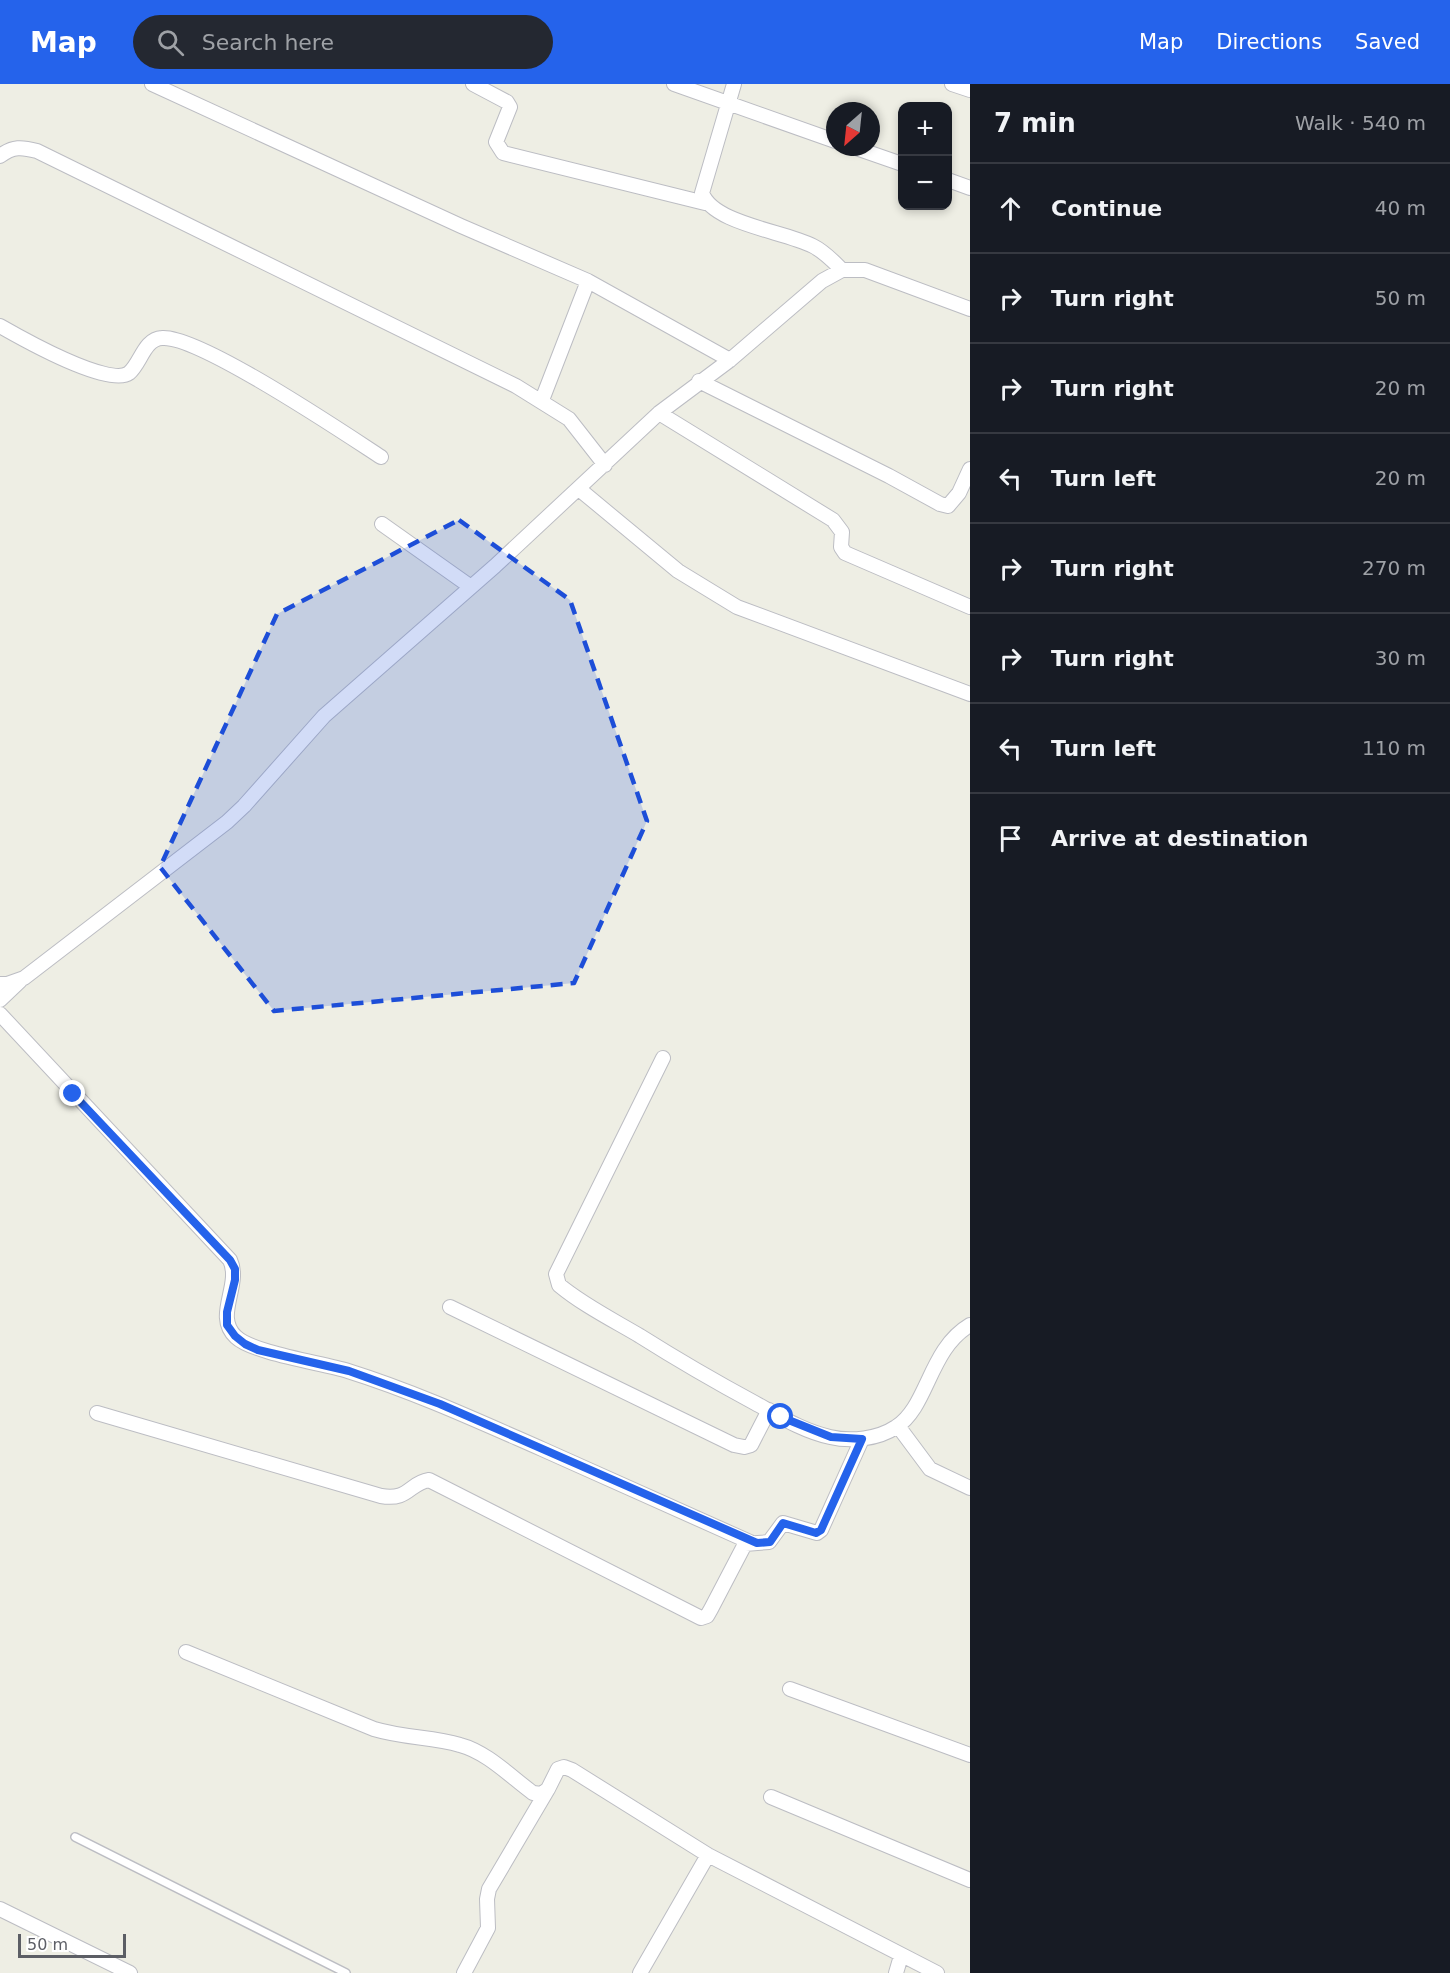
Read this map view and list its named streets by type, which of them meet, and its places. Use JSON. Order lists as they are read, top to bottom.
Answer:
{
  "scale_bar": "50 m",
  "north": "bottom left",
  "page": {
    "header": "Map",
    "search": "Search here",
    "nav": ["Map", "Directions", "Saved"],
    "heading": ["7 min", "Walk · 540 m"],
    "map_buttons": ["+", "−"],
    "list": [
      ["Continue", "40 m"],
      ["Turn right", "50 m"],
      ["Turn right", "20 m"],
      ["Turn left", "20 m"],
      ["Turn right", "270 m"],
      ["Turn right", "30 m"],
      ["Turn left", "110 m"],
      "Arrive at destination"
    ],
    "scale": "50 m"
  }
}
